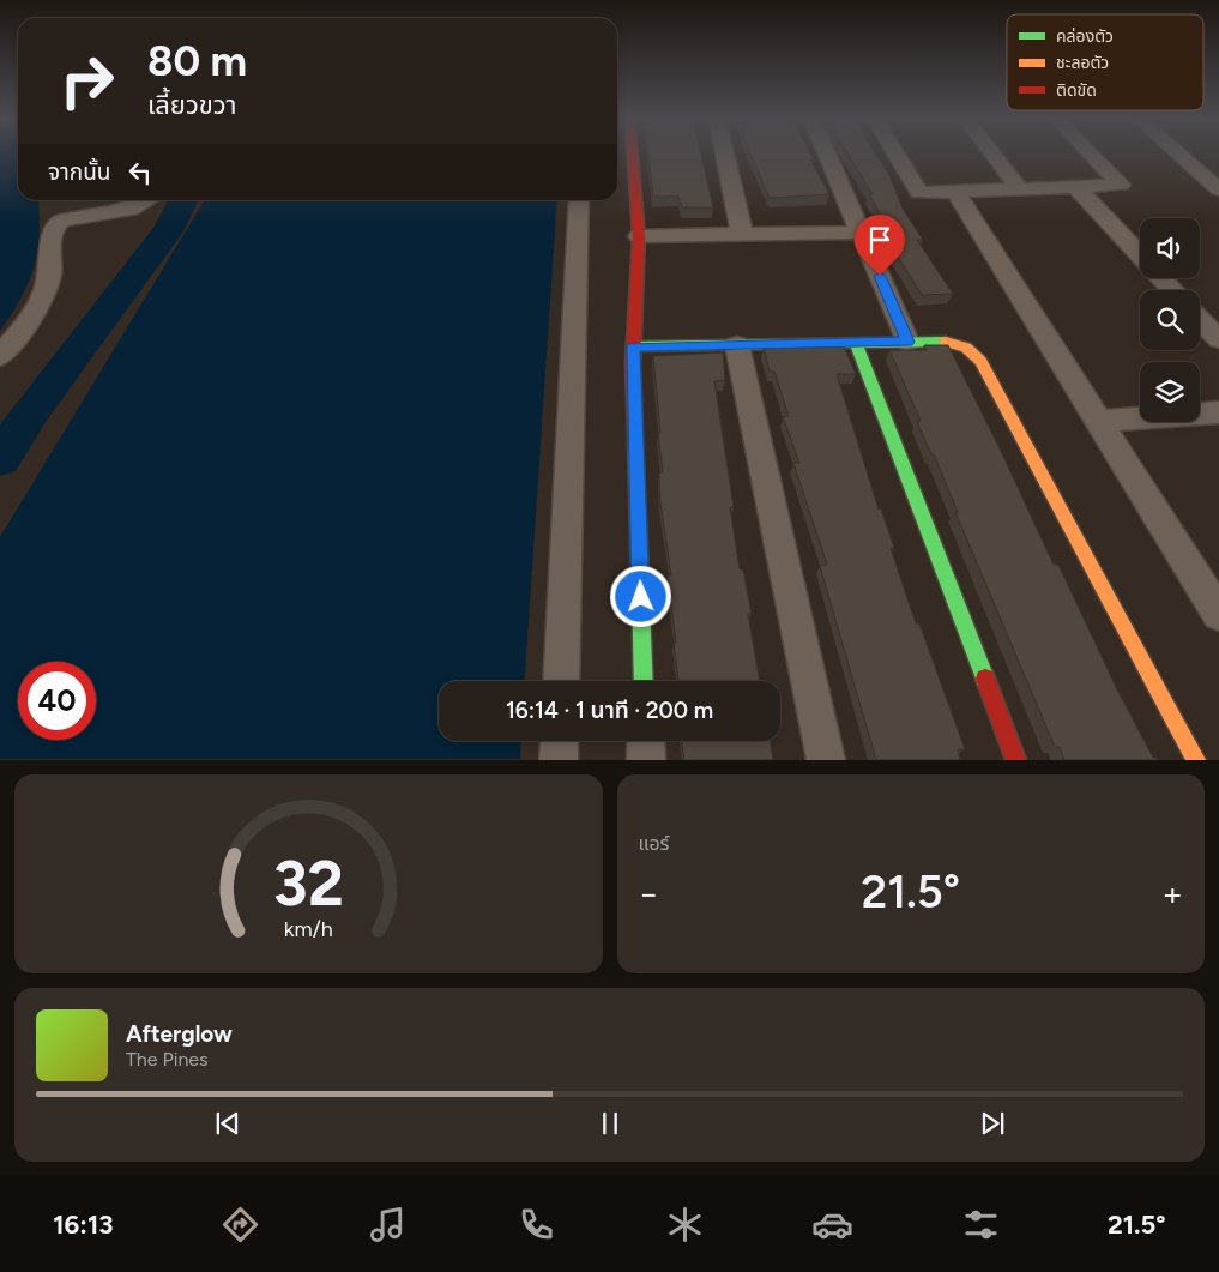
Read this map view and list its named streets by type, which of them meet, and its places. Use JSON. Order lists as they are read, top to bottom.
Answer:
{
  "legend": ["คล่องตัว", "ชะลอตัว", "ติดขัด"],
  "page": {
    "turn": ["80 m", "เลี้ยวขวา"],
    "then": "จากนั้น",
    "limit": "40",
    "trip": "16:14 · 1 นาที · 200 m",
    "tile": "แอร์",
    "heat": ["−", "21.5°", "+"],
    "song": ["Afterglow", "The Pines"],
    "tabs": ["16:13", "21.5°"],
    "gauge": ["32", "km/h"]
  }
}
